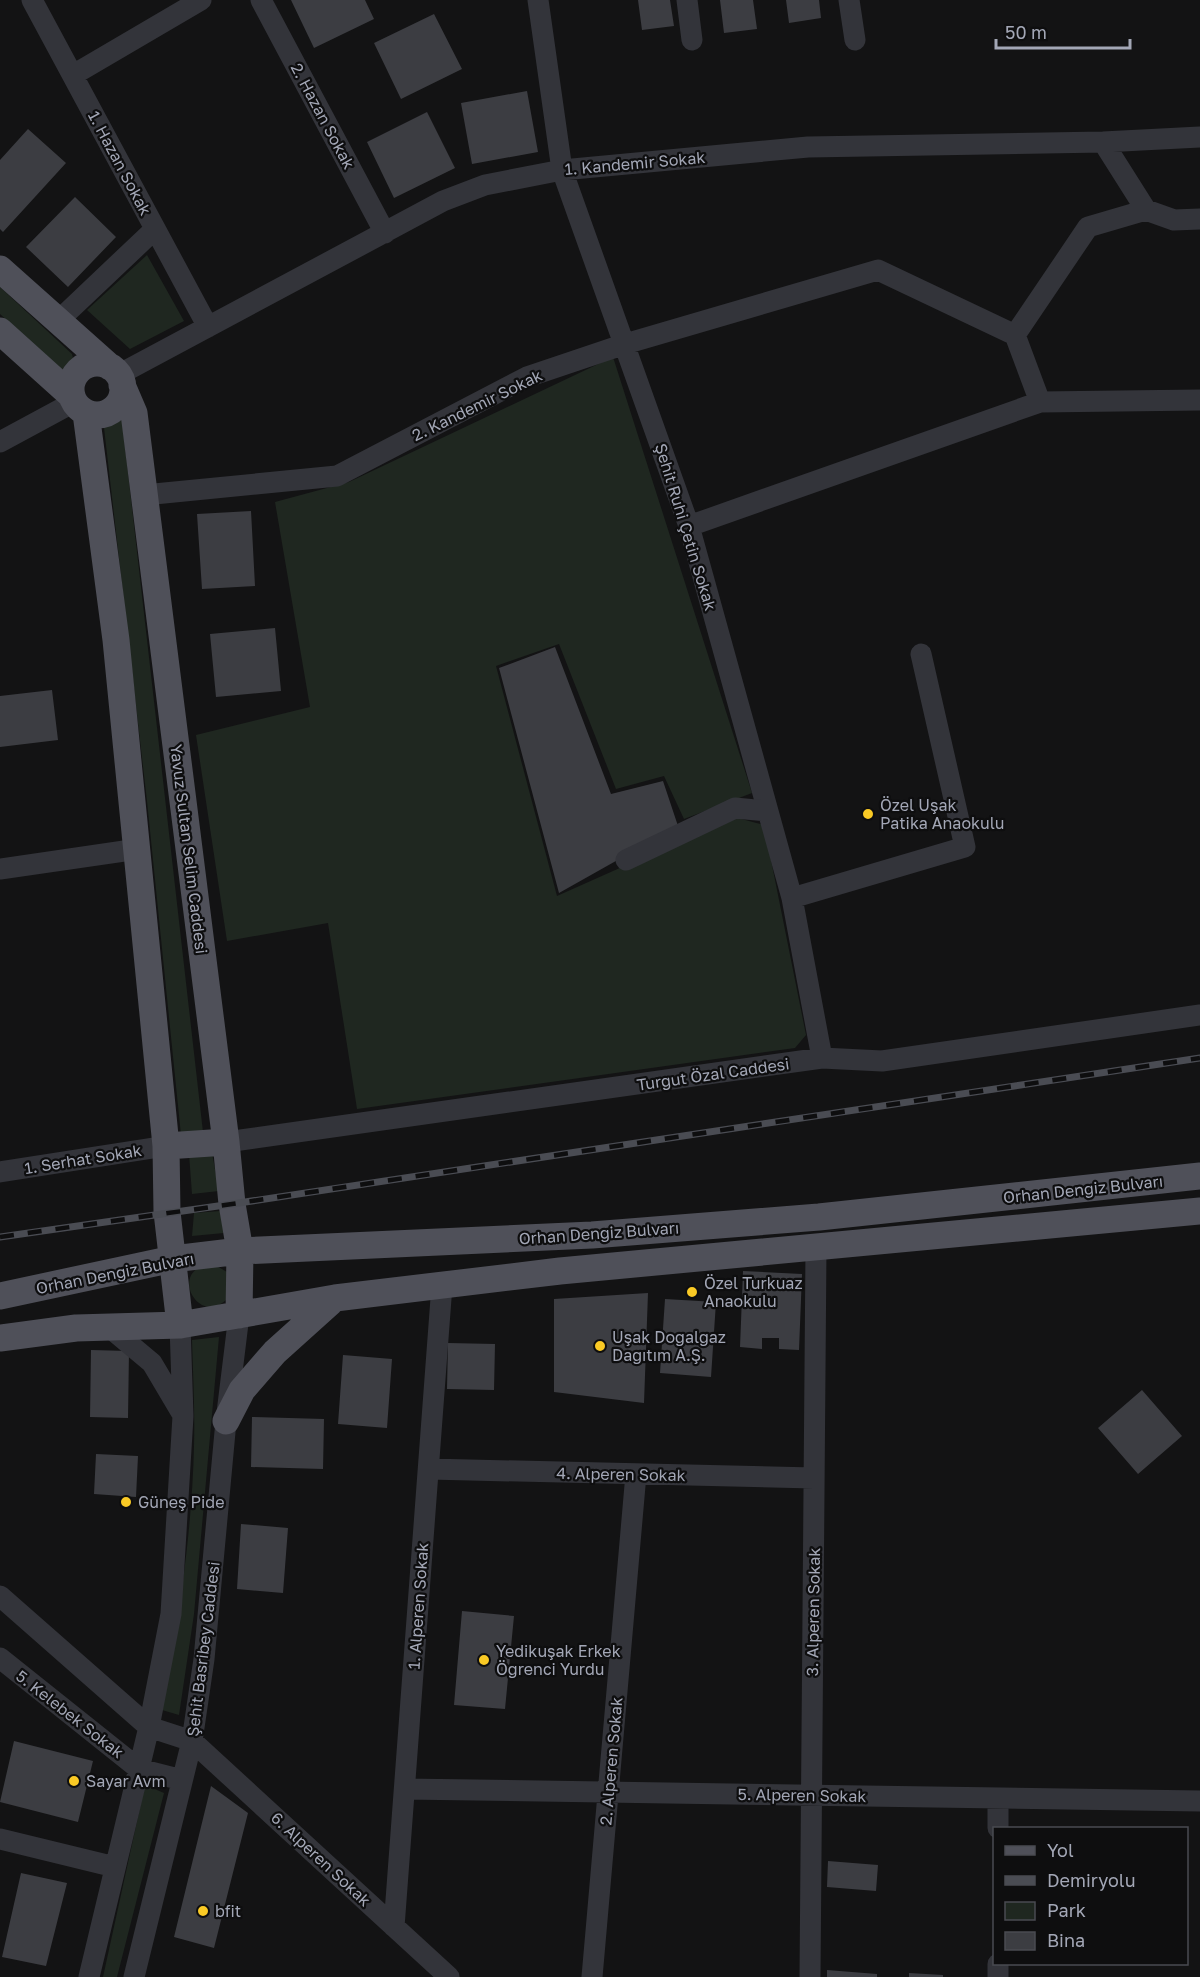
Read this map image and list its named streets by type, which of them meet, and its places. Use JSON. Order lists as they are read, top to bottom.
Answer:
{
  "streets": {
    "main road": ["Yavuz Sultan Selim Caddesi", "Orhan Dengiz Bulvarı"],
    "street": [
      "2. Hazan Sokak",
      "1. Hazan Sokak",
      "1. Kandemir Sokak",
      "2. Kandemir Sokak",
      "Şehit Ruhi Çetin Sokak",
      "Turgut Özal Caddesi",
      "1. Serhat Sokak",
      "4. Alperen Sokak",
      "1. Alperen Sokak",
      "3. Alperen Sokak",
      "Şehit Basribey Caddesi",
      "5. Kelebek Sokak",
      "2. Alperen Sokak",
      "5. Alperen Sokak",
      "6. Alperen Sokak"
    ]
  },
  "crossings": [
    ["2. Hazan Sokak", "1. Kandemir Sokak"],
    ["1. Hazan Sokak", "1. Kandemir Sokak"],
    ["1. Kandemir Sokak", "Şehit Ruhi Çetin Sokak"],
    ["1. Kandemir Sokak", "Yavuz Sultan Selim Caddesi"],
    ["2. Kandemir Sokak", "Şehit Ruhi Çetin Sokak"],
    ["2. Kandemir Sokak", "Yavuz Sultan Selim Caddesi"],
    ["Şehit Ruhi Çetin Sokak", "Turgut Özal Caddesi"],
    ["Yavuz Sultan Selim Caddesi", "Turgut Özal Caddesi"],
    ["Yavuz Sultan Selim Caddesi", "Orhan Dengiz Bulvarı"],
    ["Yavuz Sultan Selim Caddesi", "Şehit Basribey Caddesi"],
    ["Orhan Dengiz Bulvarı", "1. Alperen Sokak"],
    ["Orhan Dengiz Bulvarı", "3. Alperen Sokak"],
    ["Orhan Dengiz Bulvarı", "Şehit Basribey Caddesi"],
    ["4. Alperen Sokak", "1. Alperen Sokak"],
    ["4. Alperen Sokak", "3. Alperen Sokak"],
    ["4. Alperen Sokak", "2. Alperen Sokak"],
    ["1. Alperen Sokak", "5. Alperen Sokak"],
    ["1. Alperen Sokak", "6. Alperen Sokak"],
    ["3. Alperen Sokak", "5. Alperen Sokak"],
    ["Şehit Basribey Caddesi", "6. Alperen Sokak"],
    ["2. Alperen Sokak", "5. Alperen Sokak"]
  ],
  "places": [
    "Özel Uşak Patika Anaokulu",
    "Özel Turkuaz Anaokulu",
    "Uşak Doğalgaz Dağıtım A.Ş.",
    "Güneş Pide",
    "Yedikuşak Erkek Öğrenci Yurdu",
    "Sayar Avm",
    "bfit"
  ],
  "legend": [
    "Yol",
    "Demiryolu",
    "Park",
    "Bina"
  ],
  "scale_bar": "50 m"
}
